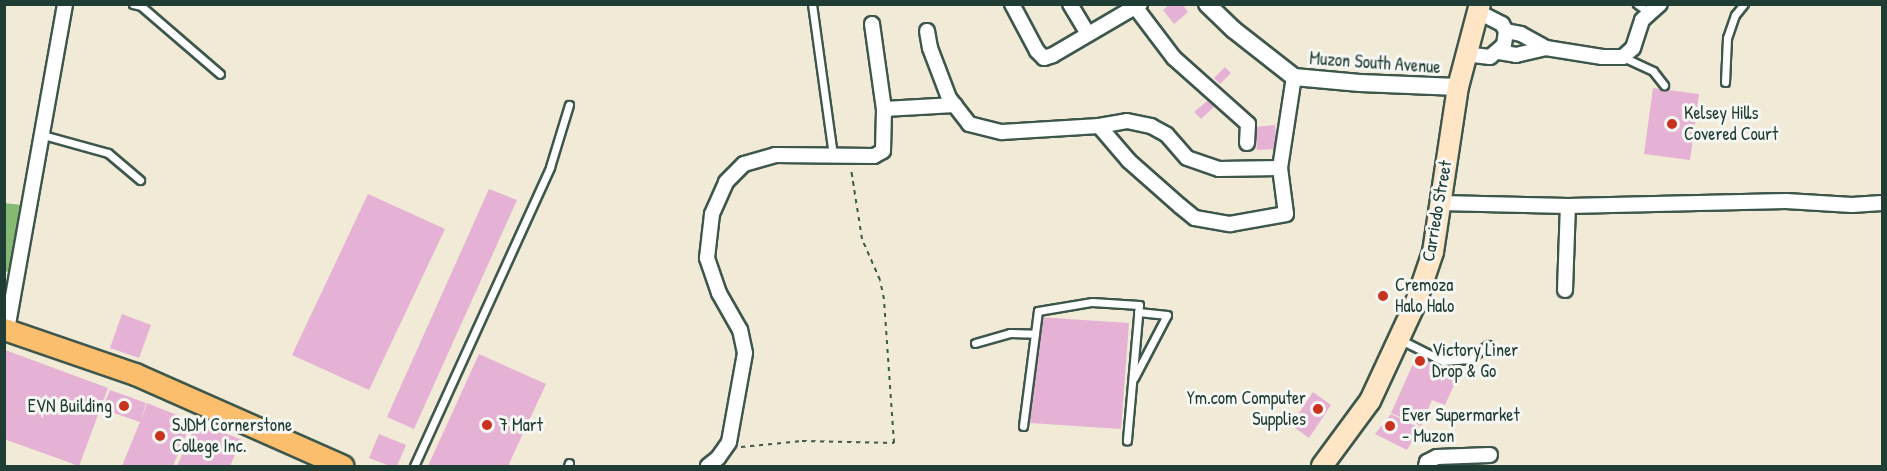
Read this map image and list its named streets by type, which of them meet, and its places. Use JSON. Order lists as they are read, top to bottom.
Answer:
{
  "streets": {
    "main road": ["Carriedo Street"],
    "street": ["Muzon South Avenue"]
  },
  "crossings": [
    ["Muzon South Avenue", "Carriedo Street"]
  ],
  "places": [
    "Kelsey Hills Covered Court",
    "Cremoza Halo Halo",
    "Victory Liner Drop & Go",
    "EVN Building",
    "Ym.com Computer Supplies",
    "7 Mart",
    "Ever Supermarket - Muzon",
    "SJDM Cornerstone College Inc."
  ]
}
